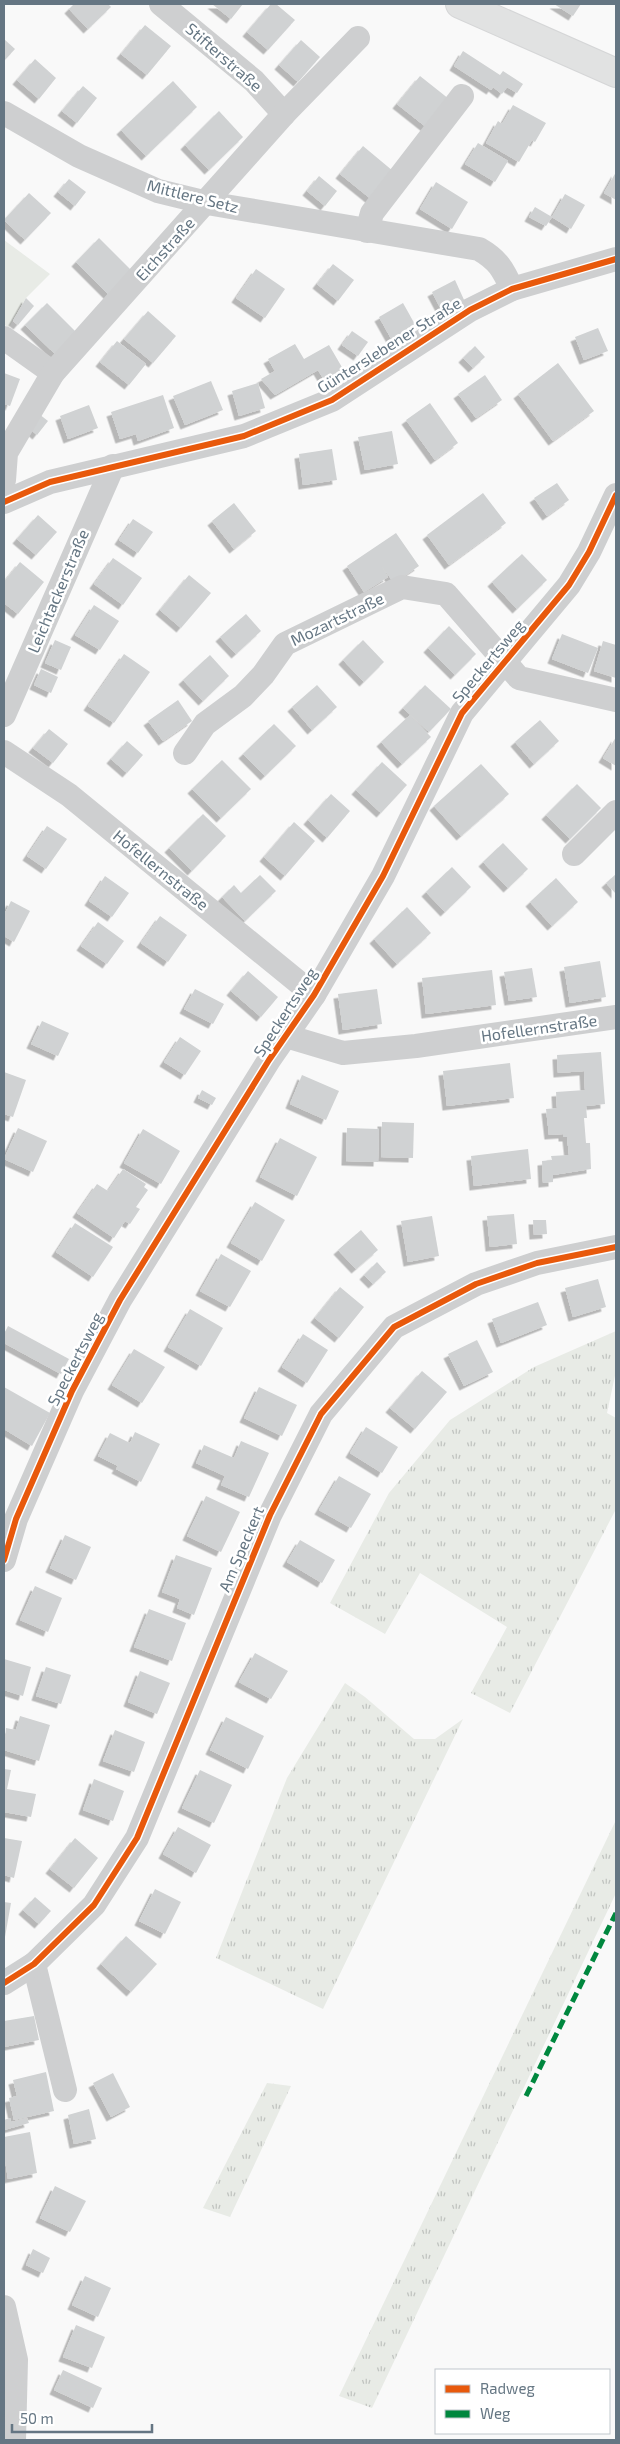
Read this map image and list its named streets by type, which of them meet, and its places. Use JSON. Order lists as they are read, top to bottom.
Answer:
{
  "streets": {
    "street": [
      "Stifterstraße",
      "Mittlere Setz",
      "Eichstraße",
      "Günterslebener Straße",
      "Leichtackerstraße",
      "Mozartstraße",
      "Speckertsweg",
      "Hofellernstraße",
      "Am Speckert"
    ]
  },
  "crossings": [
    ["Stifterstraße", "Eichstraße"],
    ["Mittlere Setz", "Eichstraße"],
    ["Mittlere Setz", "Günterslebener Straße"],
    ["Günterslebener Straße", "Leichtackerstraße"],
    ["Mozartstraße", "Speckertsweg"],
    ["Speckertsweg", "Hofellernstraße"]
  ],
  "legend": ["Radweg", "Weg"],
  "scale_bar": "50 m"
}
